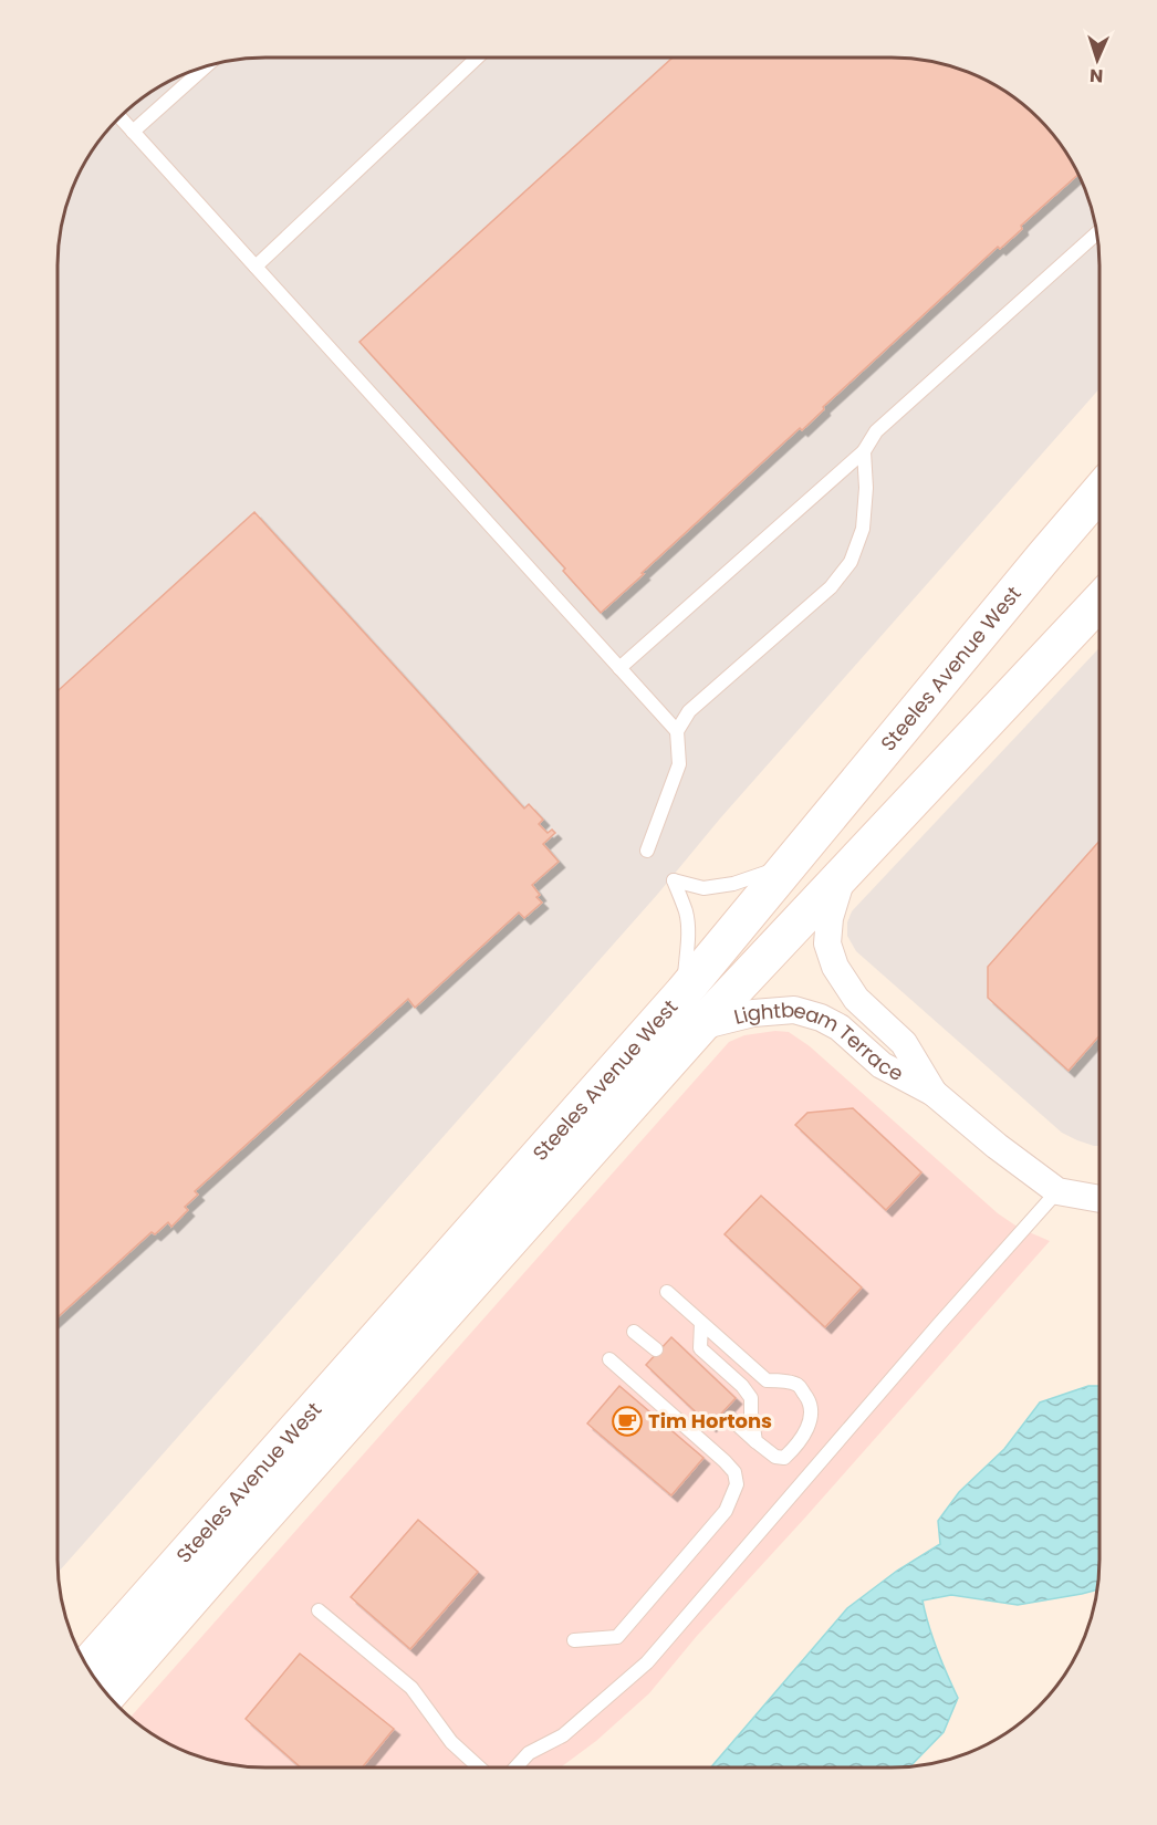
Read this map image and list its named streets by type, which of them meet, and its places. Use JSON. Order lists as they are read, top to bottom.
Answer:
{
  "streets": {
    "main road": ["Steeles Avenue West"],
    "street": ["Lightbeam Terrace"]
  },
  "crossings": [
    ["Steeles Avenue West", "Lightbeam Terrace"]
  ],
  "places": {
    "cafe": ["Tim Hortons"]
  },
  "north": "bottom"
}
